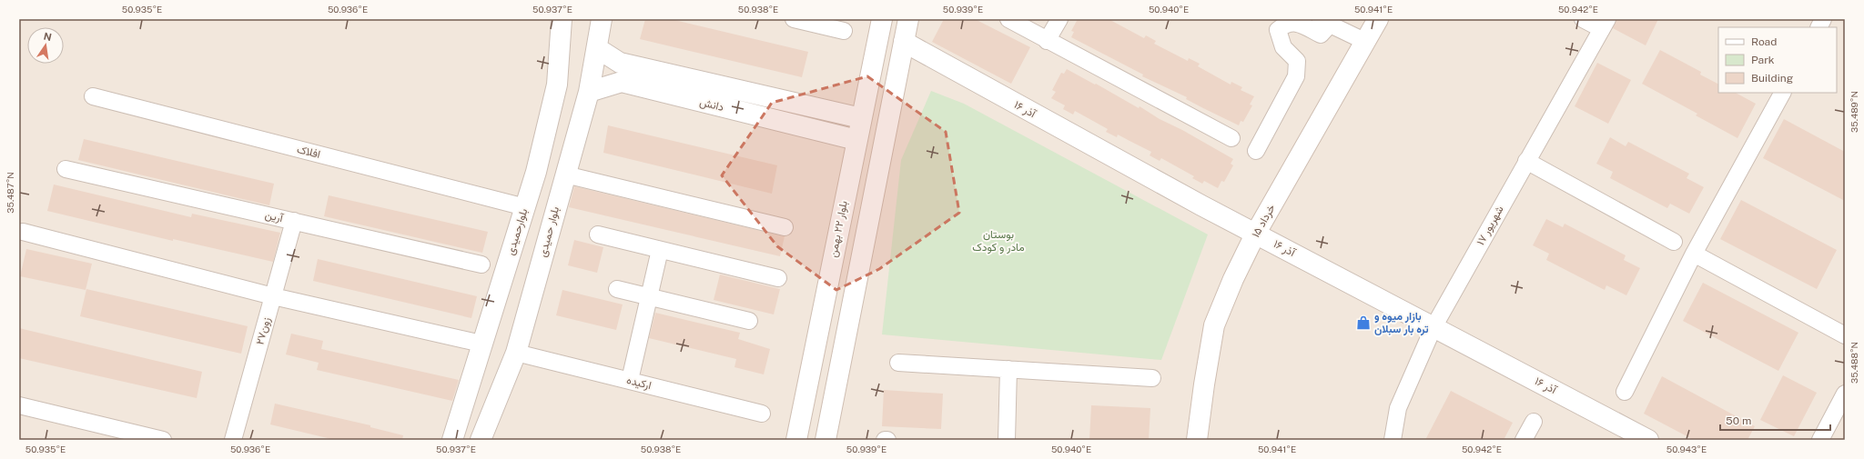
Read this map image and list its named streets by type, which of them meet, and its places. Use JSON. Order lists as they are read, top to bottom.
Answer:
{
  "streets": {
    "street": [
      "دانش",
      "۱۶ آذر",
      "افلاک",
      "آرین",
      "۱۵ خرداد",
      "۱۷ شهریور",
      "بلوار ۲۲ بهمن",
      "بلوارحمیدی",
      "بلوار حمیدی",
      "زون۲۷",
      "ارکیده"
    ]
  },
  "crossings": [
    ["دانش", "بلوار ۲۲ بهمن"],
    ["دانش", "بلوار حمیدی"],
    ["۱۶ آذر", "۱۵ خرداد"],
    ["۱۶ آذر", "۱۷ شهریور"],
    ["افلاک", "بلوارحمیدی"],
    ["آرین", "زون۲۷"],
    ["بلوار حمیدی", "ارکیده"]
  ],
  "parks": ["بوستان مادر و کودک"],
  "places": {
    "shop": ["بازار میوه و تره بار سبلان"]
  },
  "legend": ["Road", "Park", "Building"],
  "scale_bar": "50 m",
  "north": "top",
  "coordinates": [
    "50.935°E",
    "50.936°E",
    "50.937°E",
    "50.938°E",
    "50.939°E",
    "50.940°E",
    "50.941°E",
    "50.942°E",
    "35.489°N",
    "35.487°N",
    "35.488°N",
    "50.943°E"
  ]
}
